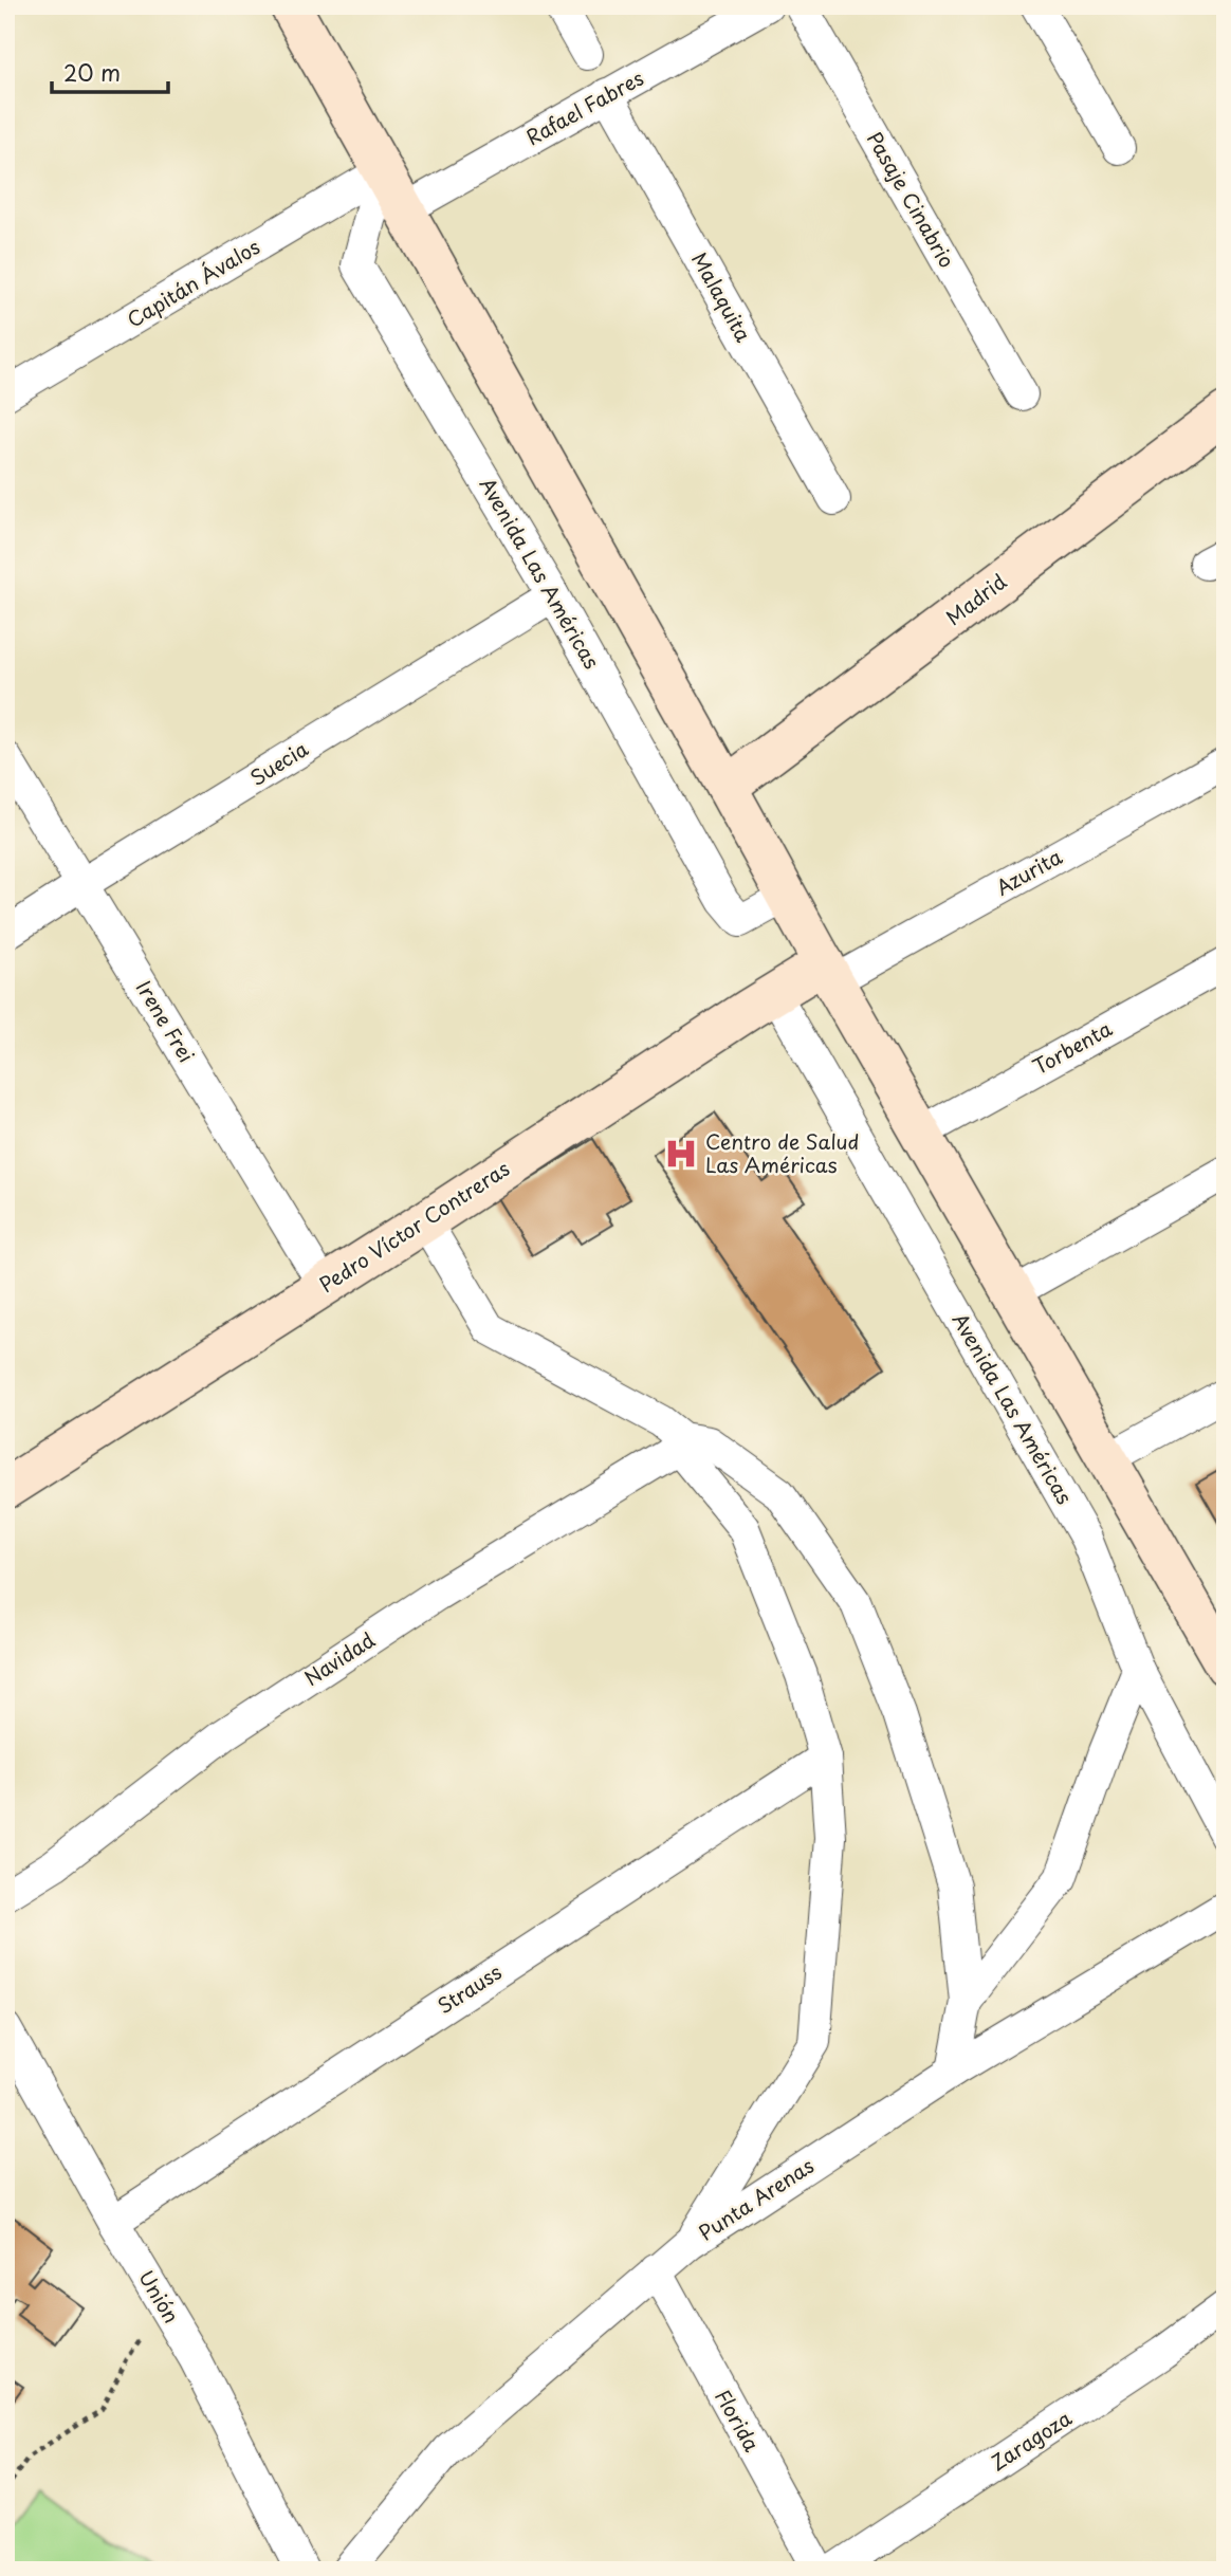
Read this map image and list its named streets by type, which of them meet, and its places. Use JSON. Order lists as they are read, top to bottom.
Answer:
{
  "streets": {
    "street": [
      "Rafael Fabres",
      "Pasaje Cinabrio",
      "Capitán Ávalos",
      "Malaquita",
      "Avenida Las Américas",
      "Madrid",
      "Suecia",
      "Azurita",
      "Irene Frei",
      "Torbenta",
      "Pedro Víctor Contreras",
      "Navidad",
      "Strauss",
      "Punta Arenas",
      "Unión",
      "Florida",
      "Zaragoza"
    ]
  },
  "crossings": [
    ["Rafael Fabres", "Malaquita"],
    ["Capitán Ávalos", "Avenida Las Américas"],
    ["Avenida Las Américas", "Suecia"],
    ["Avenida Las Américas", "Pedro Víctor Contreras"],
    ["Suecia", "Irene Frei"],
    ["Azurita", "Pedro Víctor Contreras"],
    ["Irene Frei", "Pedro Víctor Contreras"],
    ["Strauss", "Unión"],
    ["Punta Arenas", "Florida"]
  ],
  "places": {
    "hospital": ["Centro de Salud Las Américas"]
  },
  "scale_bar": "20 m"
}
